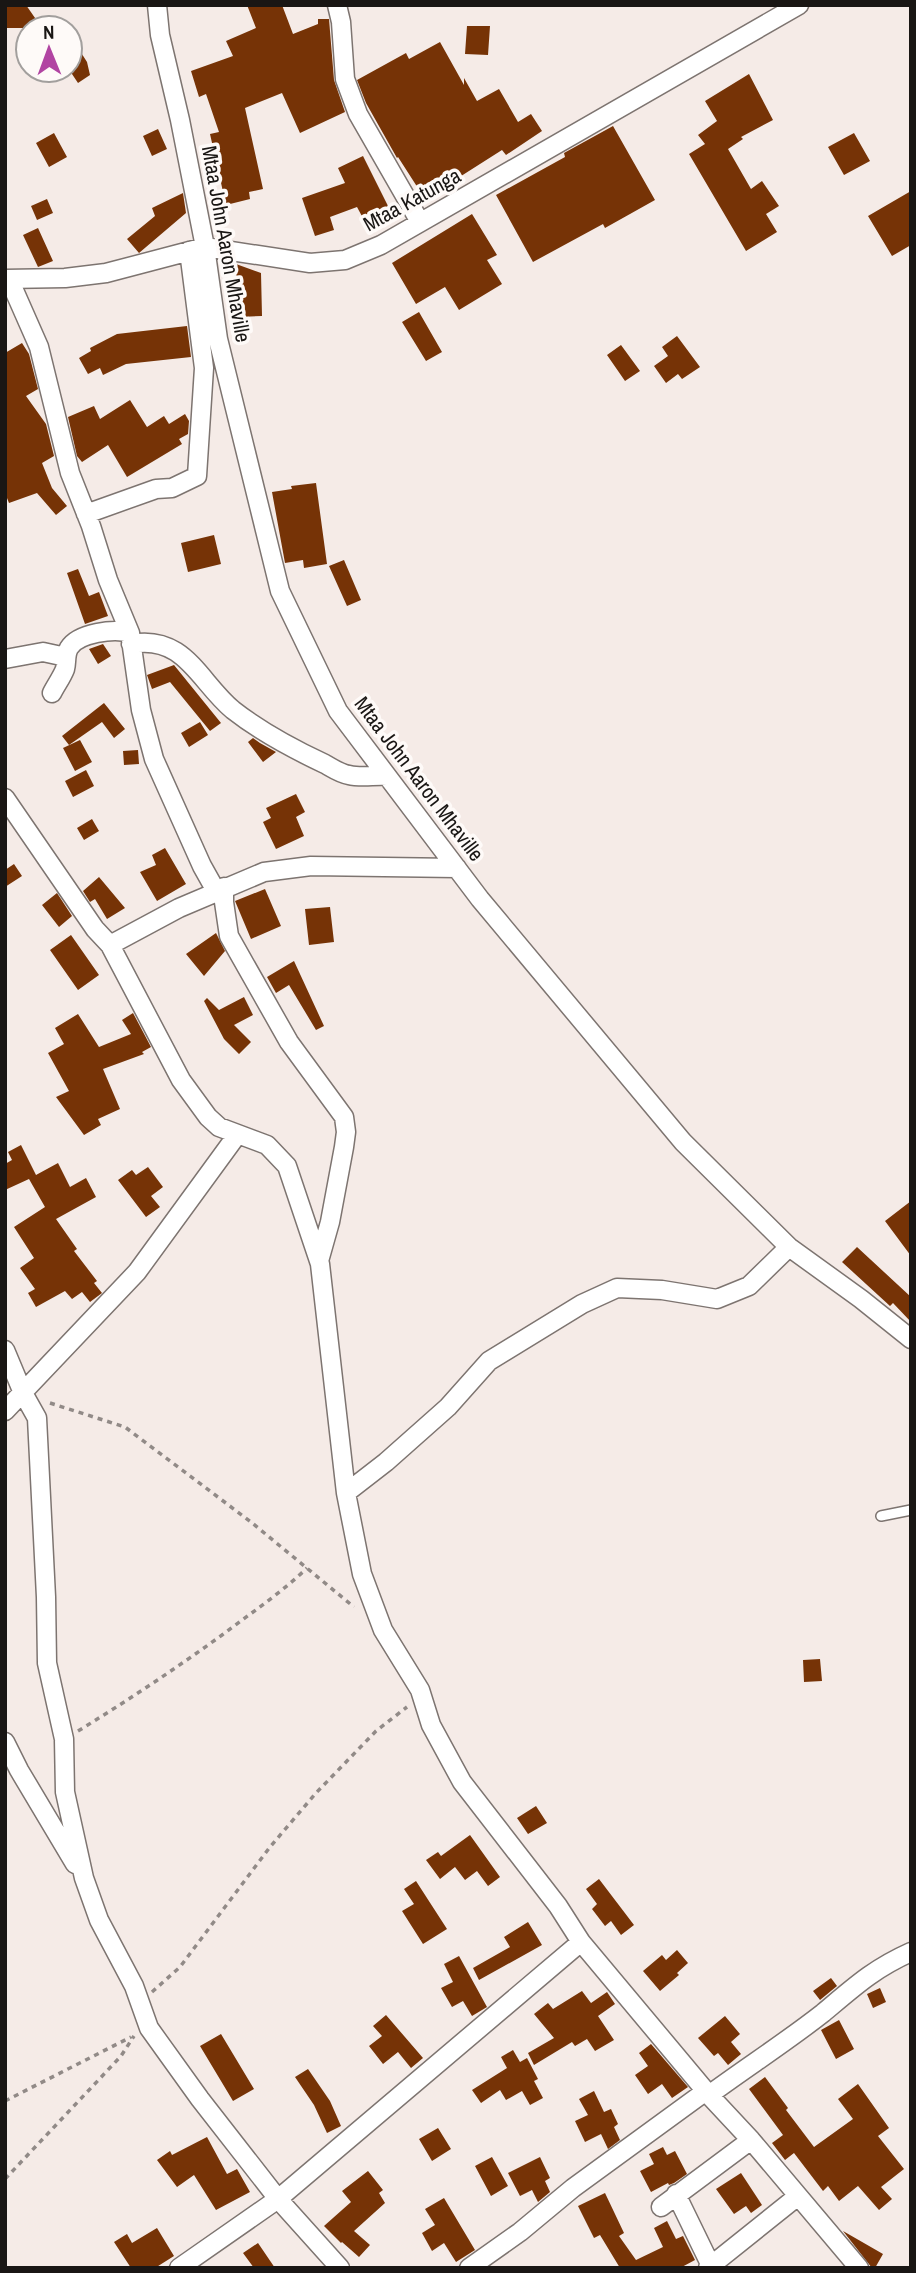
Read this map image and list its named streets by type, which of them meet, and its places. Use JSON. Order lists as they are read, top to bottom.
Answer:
{
  "streets": {
    "street": ["Mtaa Katunga", "Mtaa John Aaron Mhaville"]
  },
  "crossings": [
    ["Mtaa Katunga", "Mtaa John Aaron Mhaville"]
  ],
  "north": "top"
}
